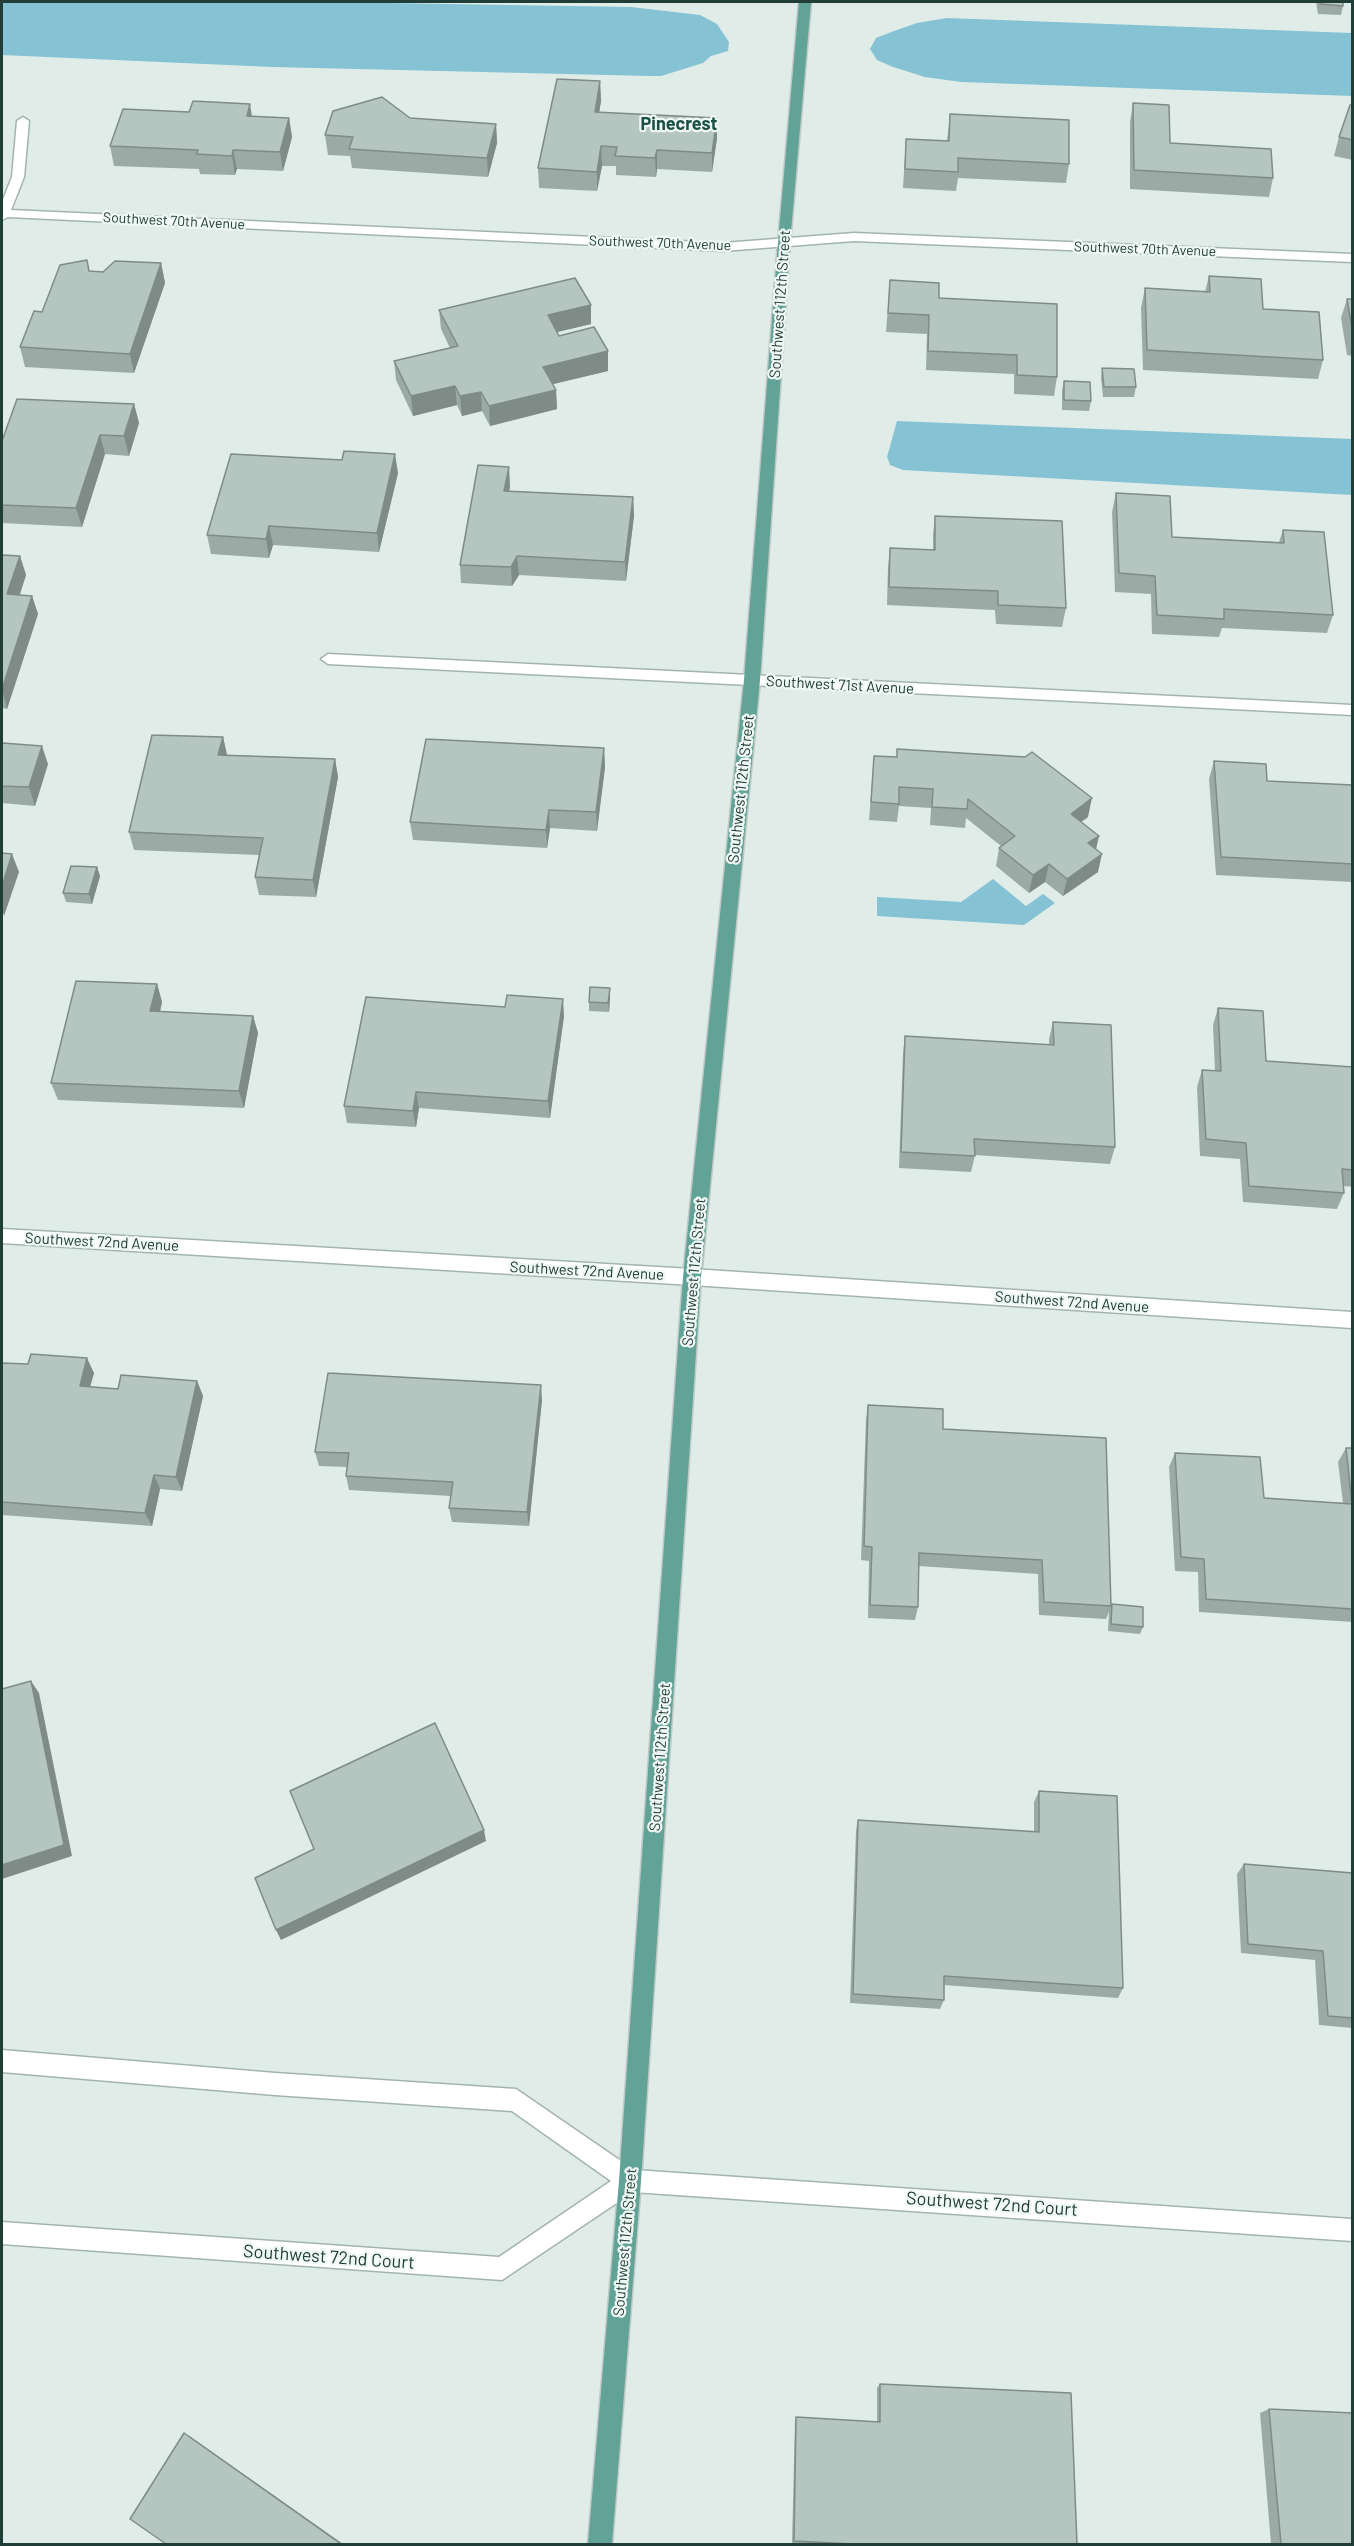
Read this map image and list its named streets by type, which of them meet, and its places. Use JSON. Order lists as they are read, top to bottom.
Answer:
{
  "streets": {
    "main road": ["Southwest 112th Street"],
    "street": [
      "Southwest 70th Avenue",
      "Southwest 71st Avenue",
      "Southwest 72nd Avenue",
      "Southwest 72nd Court"
    ]
  },
  "crossings": [
    ["Southwest 70th Avenue", "Southwest 112th Street"],
    ["Southwest 112th Street", "Southwest 71st Avenue"],
    ["Southwest 112th Street", "Southwest 72nd Avenue"],
    ["Southwest 112th Street", "Southwest 72nd Court"]
  ],
  "districts": ["Pinecrest"]
}
